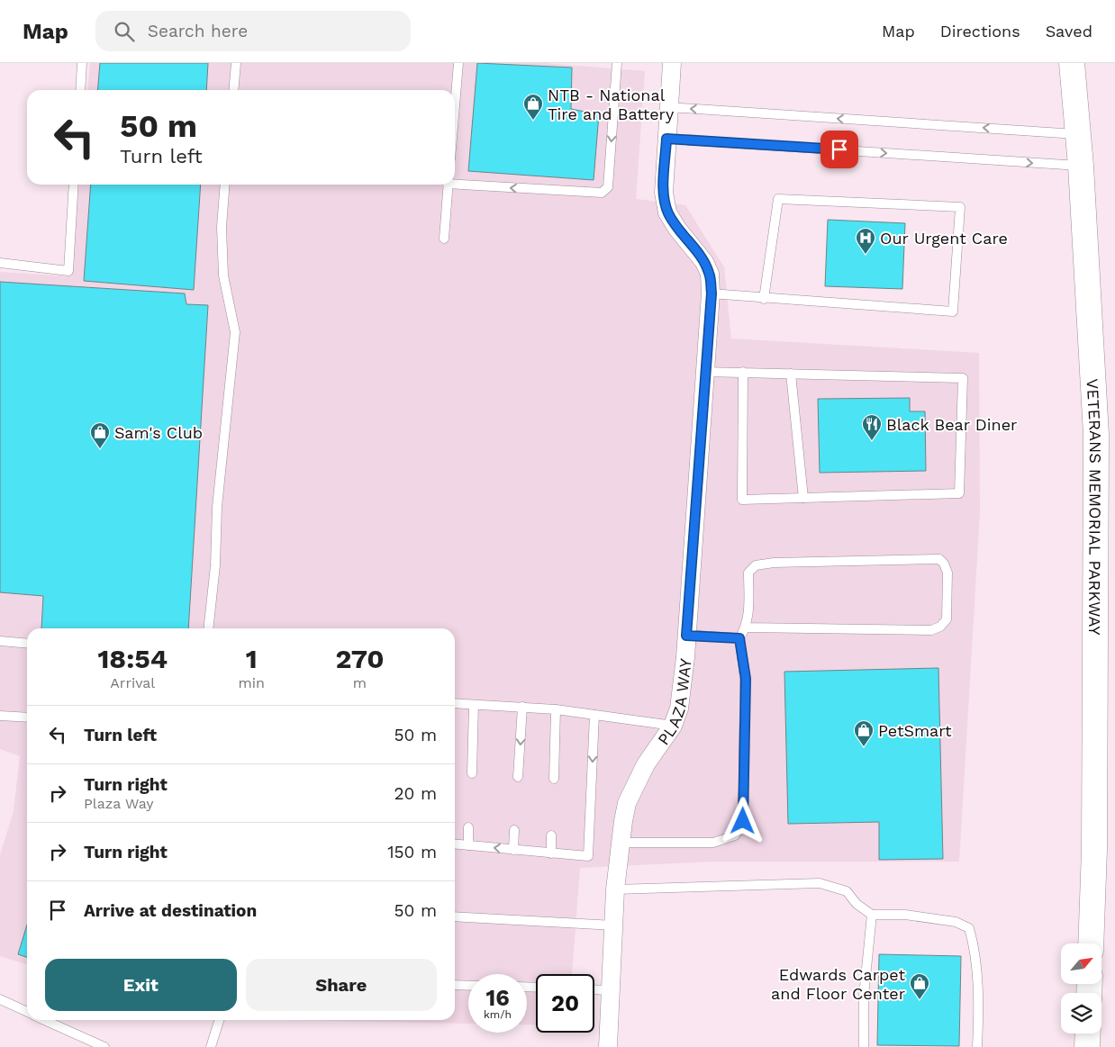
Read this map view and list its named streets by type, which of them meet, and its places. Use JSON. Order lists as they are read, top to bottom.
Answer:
{
  "streets": {
    "street": ["VETERANS MEMORIAL PARKWAY", "PLAZA WAY"]
  },
  "places": {
    "shop": [
      "NTB - National Tire and Battery",
      "Sam's Club",
      "PetSmart",
      "Edwards Carpet and Floor Center"
    ],
    "hospital": ["Our Urgent Care"],
    "restaurant": ["Black Bear Diner"]
  },
  "north": "top right",
  "page": {
    "header": "Map",
    "search": "Search here",
    "nav": ["Map", "Directions", "Saved"],
    "turn": ["50 m", "Turn left"],
    "eta": [
      "18:54",
      "Arrival",
      "1",
      "min",
      "270",
      "m"
    ],
    "list": [
      {
        "name": "Turn left",
        "value": "50 m"
      },
      {
        "name": "Turn right",
        "note": "Plaza Way",
        "value": "20 m"
      },
      {
        "name": "Turn right",
        "value": "150 m"
      },
      {
        "name": "Arrive at destination",
        "value": "50 m"
      }
    ],
    "buttons": ["Exit", "Share"],
    "speed": "16 km/h",
    "limit": "20"
  }
}
